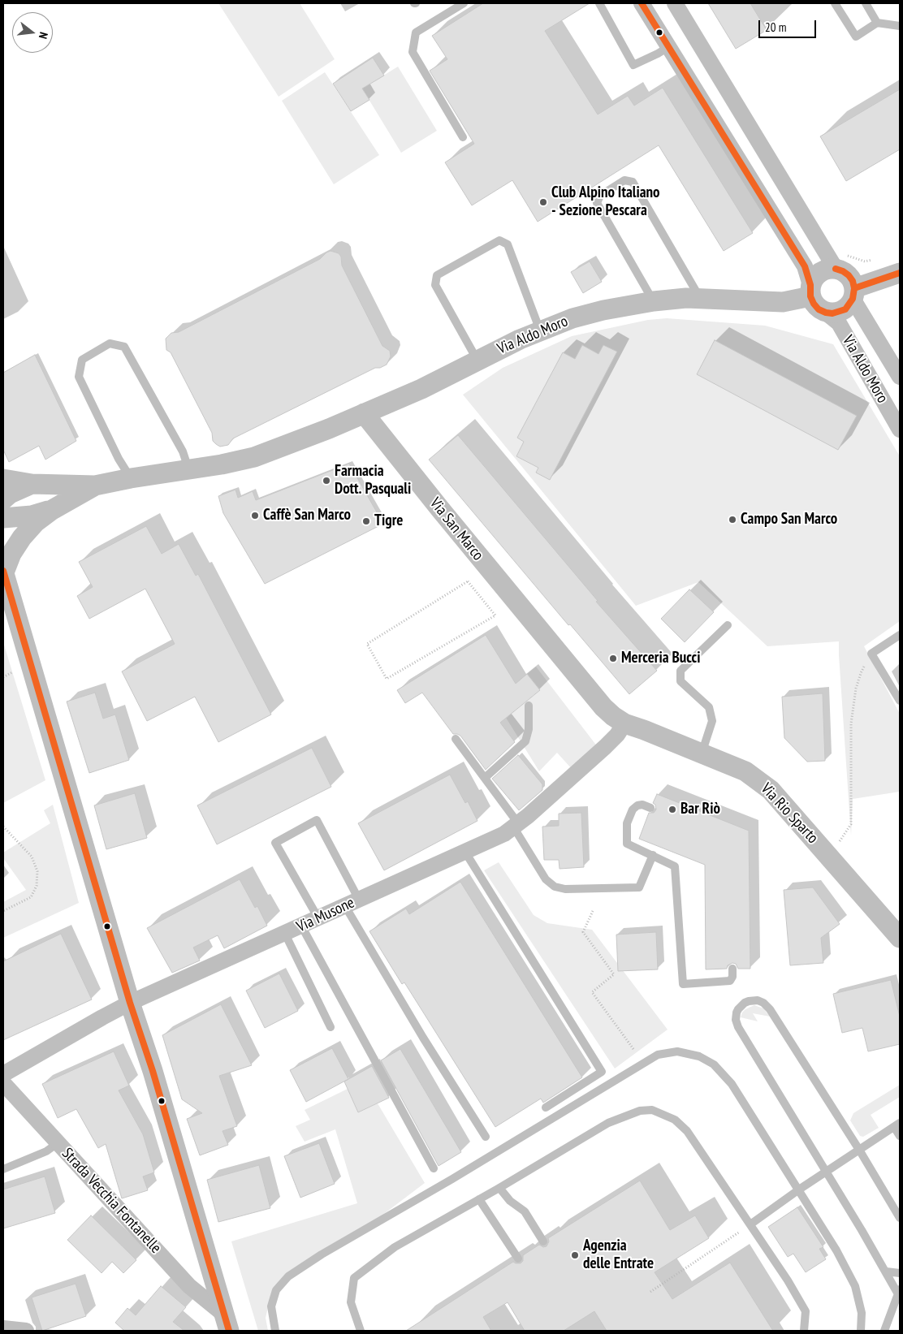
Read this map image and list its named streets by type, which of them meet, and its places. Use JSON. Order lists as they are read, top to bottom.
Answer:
{
  "streets": {
    "street": [
      "Via Aldo Moro",
      "Via San Marco",
      "Via Rio Sparto",
      "Via Musone",
      "Strada Vecchia Fontanelle"
    ]
  },
  "crossings": [
    ["Via Aldo Moro", "Via San Marco"],
    ["Via San Marco", "Via Rio Sparto"],
    ["Via San Marco", "Via Musone"],
    ["Via Rio Sparto", "Via Musone"]
  ],
  "places": [
    "Club Alpino Italiano - Sezione Pescara",
    "Farmacia Dott. Pasquali",
    "Caffè San Marco",
    "Campo San Marco",
    "Tigre",
    "Merceria Bucci",
    "Bar Riò",
    "Agenzia delle Entrate"
  ],
  "scale_bar": "20 m",
  "north": "right"
}
